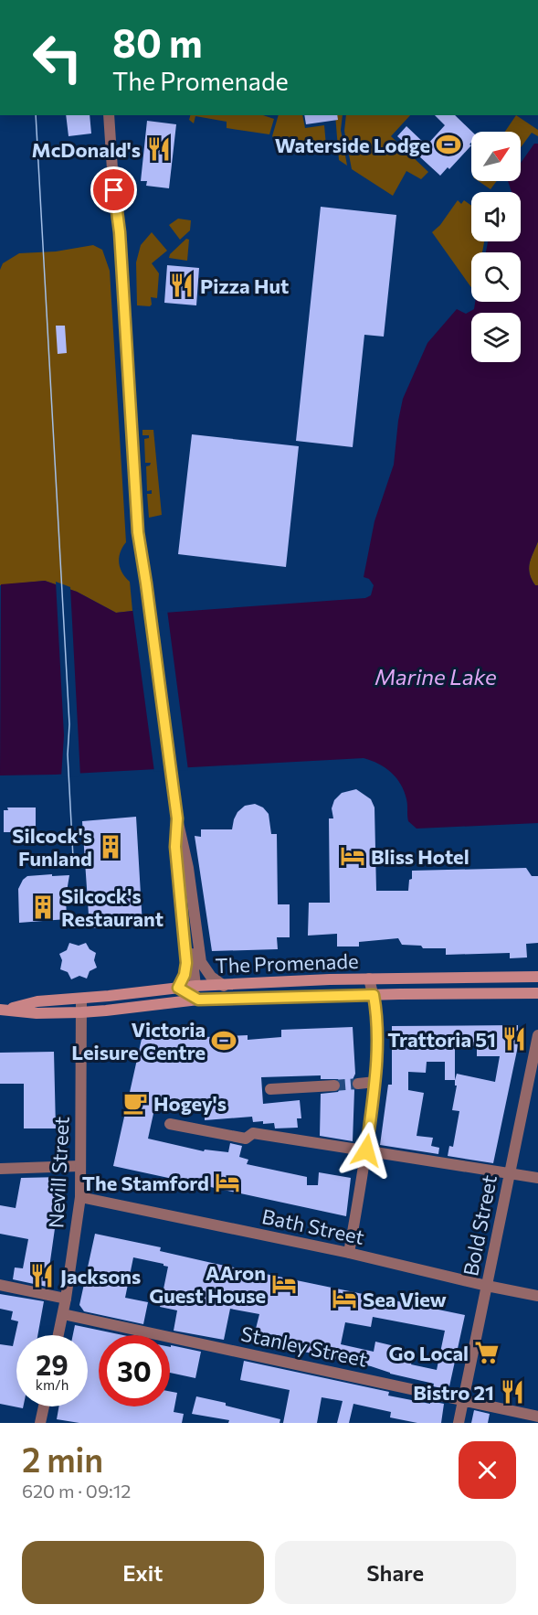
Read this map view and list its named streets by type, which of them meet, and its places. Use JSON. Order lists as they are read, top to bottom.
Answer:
{
  "streets": {
    "main road": ["The Promenade"],
    "street": [
      "Nevill Street",
      "Bold Street",
      "Bath Street",
      "Stanley Street"
    ]
  },
  "crossings": [
    ["The Promenade", "Nevill Street"],
    ["Nevill Street", "Bath Street"],
    ["Nevill Street", "Stanley Street"],
    ["Bold Street", "Bath Street"],
    ["Bold Street", "Stanley Street"]
  ],
  "water": ["Marine Lake"],
  "places": {
    "sports": ["Waterside Lodge", "Victoria Leisure Centre"],
    "restaurant": [
      "McDonald's",
      "Pizza Hut",
      "Trattoria 51",
      "Jacksons",
      "Bistro 21"
    ],
    "building": ["Silcock's Funland", "Silcock's Restaurant"],
    "hotel": [
      "Bliss Hotel",
      "The Stamford",
      "AAron Guest House",
      "Sea View"
    ],
    "cafe": ["Hogey's"],
    "supermarket": ["Go Local"]
  },
  "north": "top right",
  "page": {
    "turn": ["80 m", "The Promenade"],
    "speed": "29 km/h",
    "limit": "30",
    "heading": ["2 min", "620 m · 09:12"],
    "buttons": ["Exit", "Share"]
  }
}
